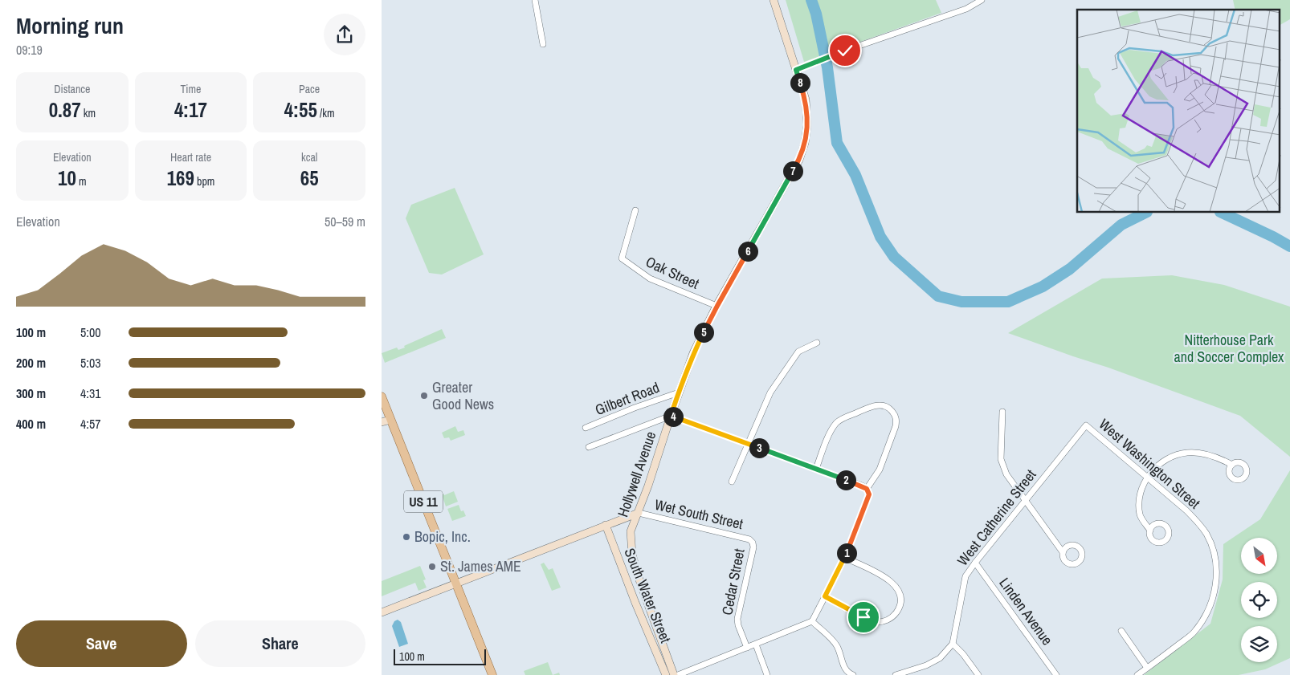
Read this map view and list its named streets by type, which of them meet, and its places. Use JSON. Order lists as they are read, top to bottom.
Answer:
{
  "streets": {
    "main road": ["US 11"],
    "street": [
      "Oak Street",
      "Gilbert Road",
      "West Washington Street",
      "Hollywell Avenue",
      "Wet South Street",
      "West Catherine Street",
      "Cedar Street",
      "South Water Street",
      "Linden Avenue"
    ]
  },
  "crossings": [
    ["Oak Street", "Hollywell Avenue"],
    ["Gilbert Road", "Hollywell Avenue"],
    ["West Washington Street", "West Catherine Street"],
    ["Hollywell Avenue", "Wet South Street"],
    ["Wet South Street", "Cedar Street"],
    ["West Catherine Street", "Linden Avenue"]
  ],
  "parks": ["Nitterhouse Park and Soccer Complex"],
  "places": ["Greater Good News", "Bopic, Inc.", "St. James AME"],
  "scale_bar": "100 m",
  "north": "bottom right",
  "page": {
    "heading": ["Morning run", "09:19"],
    "stats": [
      ["Distance", "0.87 km"],
      ["Time", "4:17"],
      ["Pace", "4:55 /km"],
      ["Elevation", "10 m"],
      ["Heart rate", "169 bpm"],
      ["kcal", "65"]
    ],
    "pins": [
      "8",
      "7",
      "6",
      "5",
      "4",
      "3",
      "2",
      "1"
    ],
    "chart": ["Elevation", "50–59 m"],
    "list": [
      {
        "name": "100 m",
        "note": "5:00"
      },
      {
        "name": "200 m",
        "note": "5:03"
      },
      {
        "name": "300 m",
        "note": "4:31"
      },
      {
        "name": "400 m",
        "note": "4:57"
      }
    ],
    "buttons": ["Save", "Share"],
    "scale": "100 m"
  }
}
